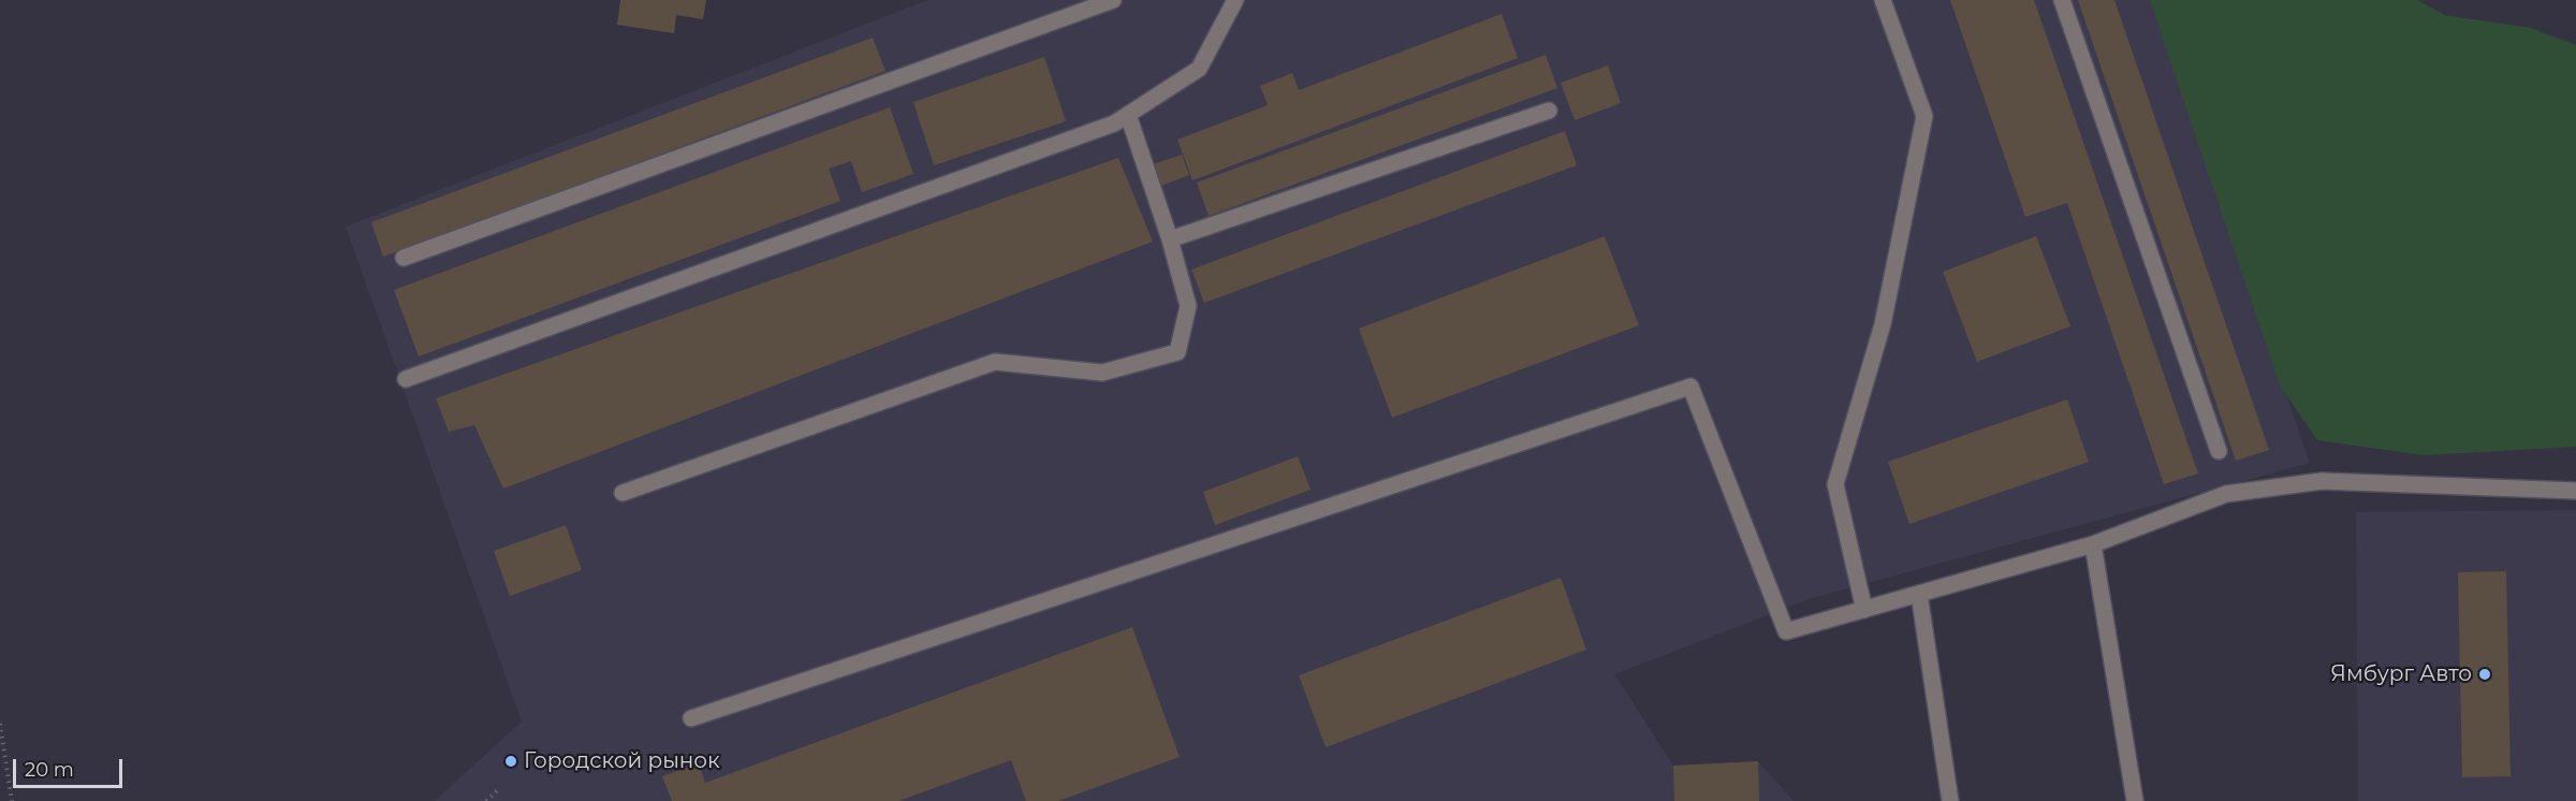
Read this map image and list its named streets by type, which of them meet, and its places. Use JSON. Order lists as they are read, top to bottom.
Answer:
{
  "places": ["Ямбург Авто", "Городской рынок"],
  "scale_bar": "20 m"
}
